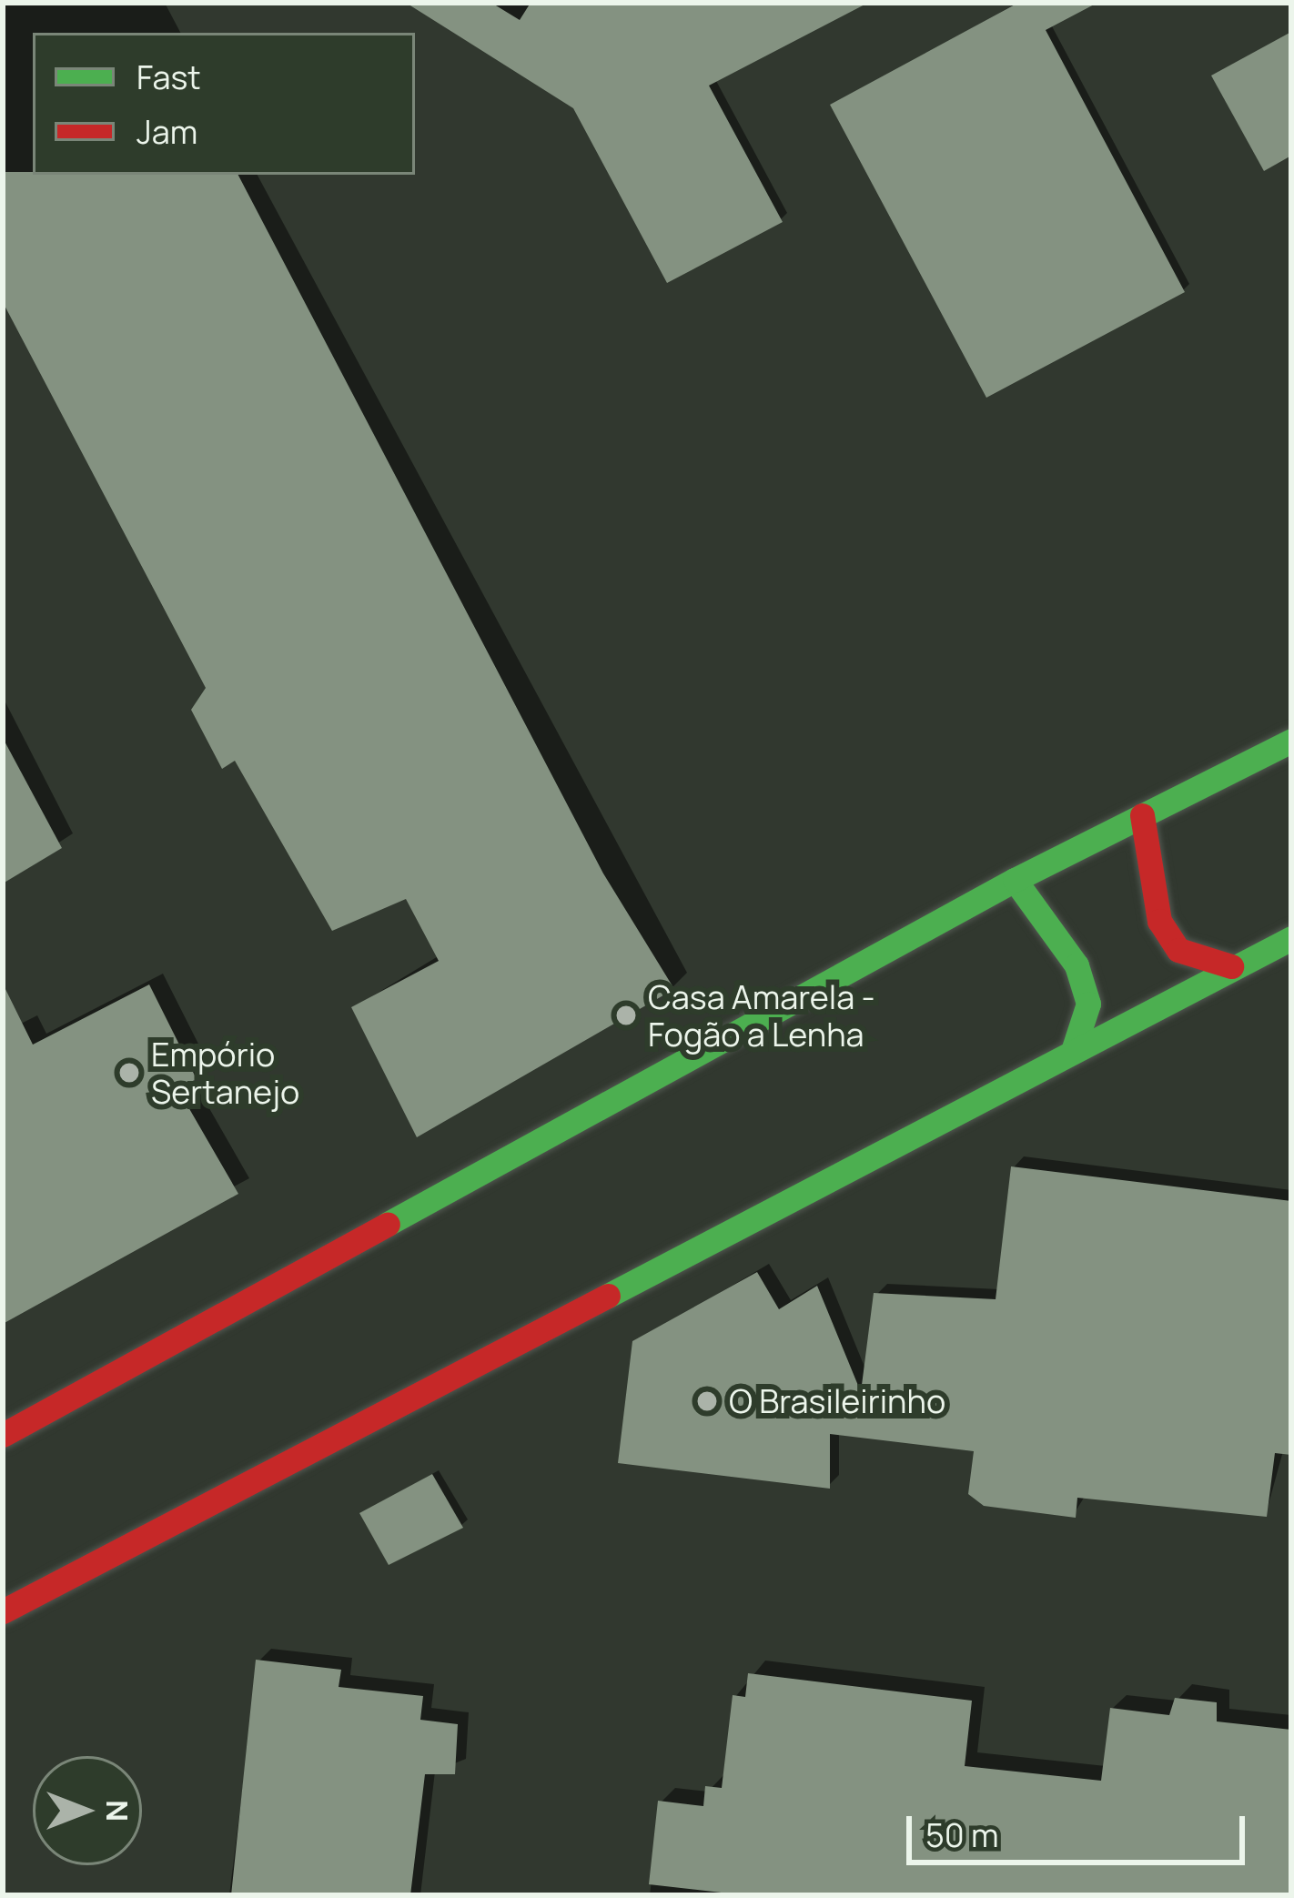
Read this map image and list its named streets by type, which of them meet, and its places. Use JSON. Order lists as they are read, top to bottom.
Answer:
{
  "places": ["Casa Amarela - Fogão a Lenha", "Empório Sertanejo", "O Brasileirinho"],
  "legend": ["Fast", "Jam"],
  "scale_bar": "50 m",
  "north": "right"
}
